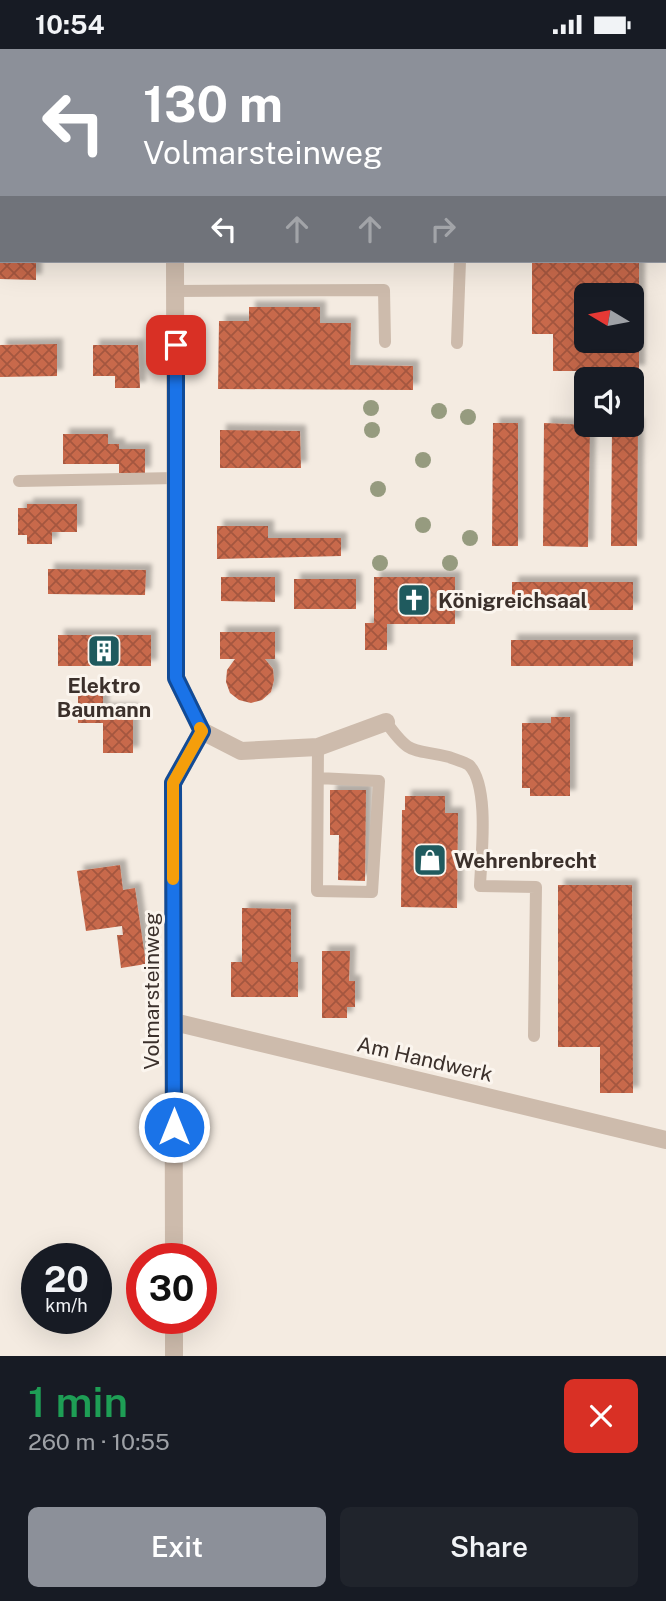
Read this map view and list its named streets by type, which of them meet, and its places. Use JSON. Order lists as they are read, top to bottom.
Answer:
{
  "streets": {
    "street": ["Volmarsteinweg", "Am Handwerk"]
  },
  "crossings": [
    ["Volmarsteinweg", "Am Handwerk"]
  ],
  "places": {
    "church": ["Königreichsaal"],
    "building": ["Elektro Baumann"],
    "shop": ["Wehrenbrecht"]
  },
  "north": "left",
  "page": {
    "status": "10:54",
    "turn": ["130 m", "Volmarsteinweg"],
    "speed": "20 km/h",
    "limit": "30",
    "heading": ["1 min", "260 m · 10:55"],
    "buttons": ["Exit", "Share"]
  }
}
